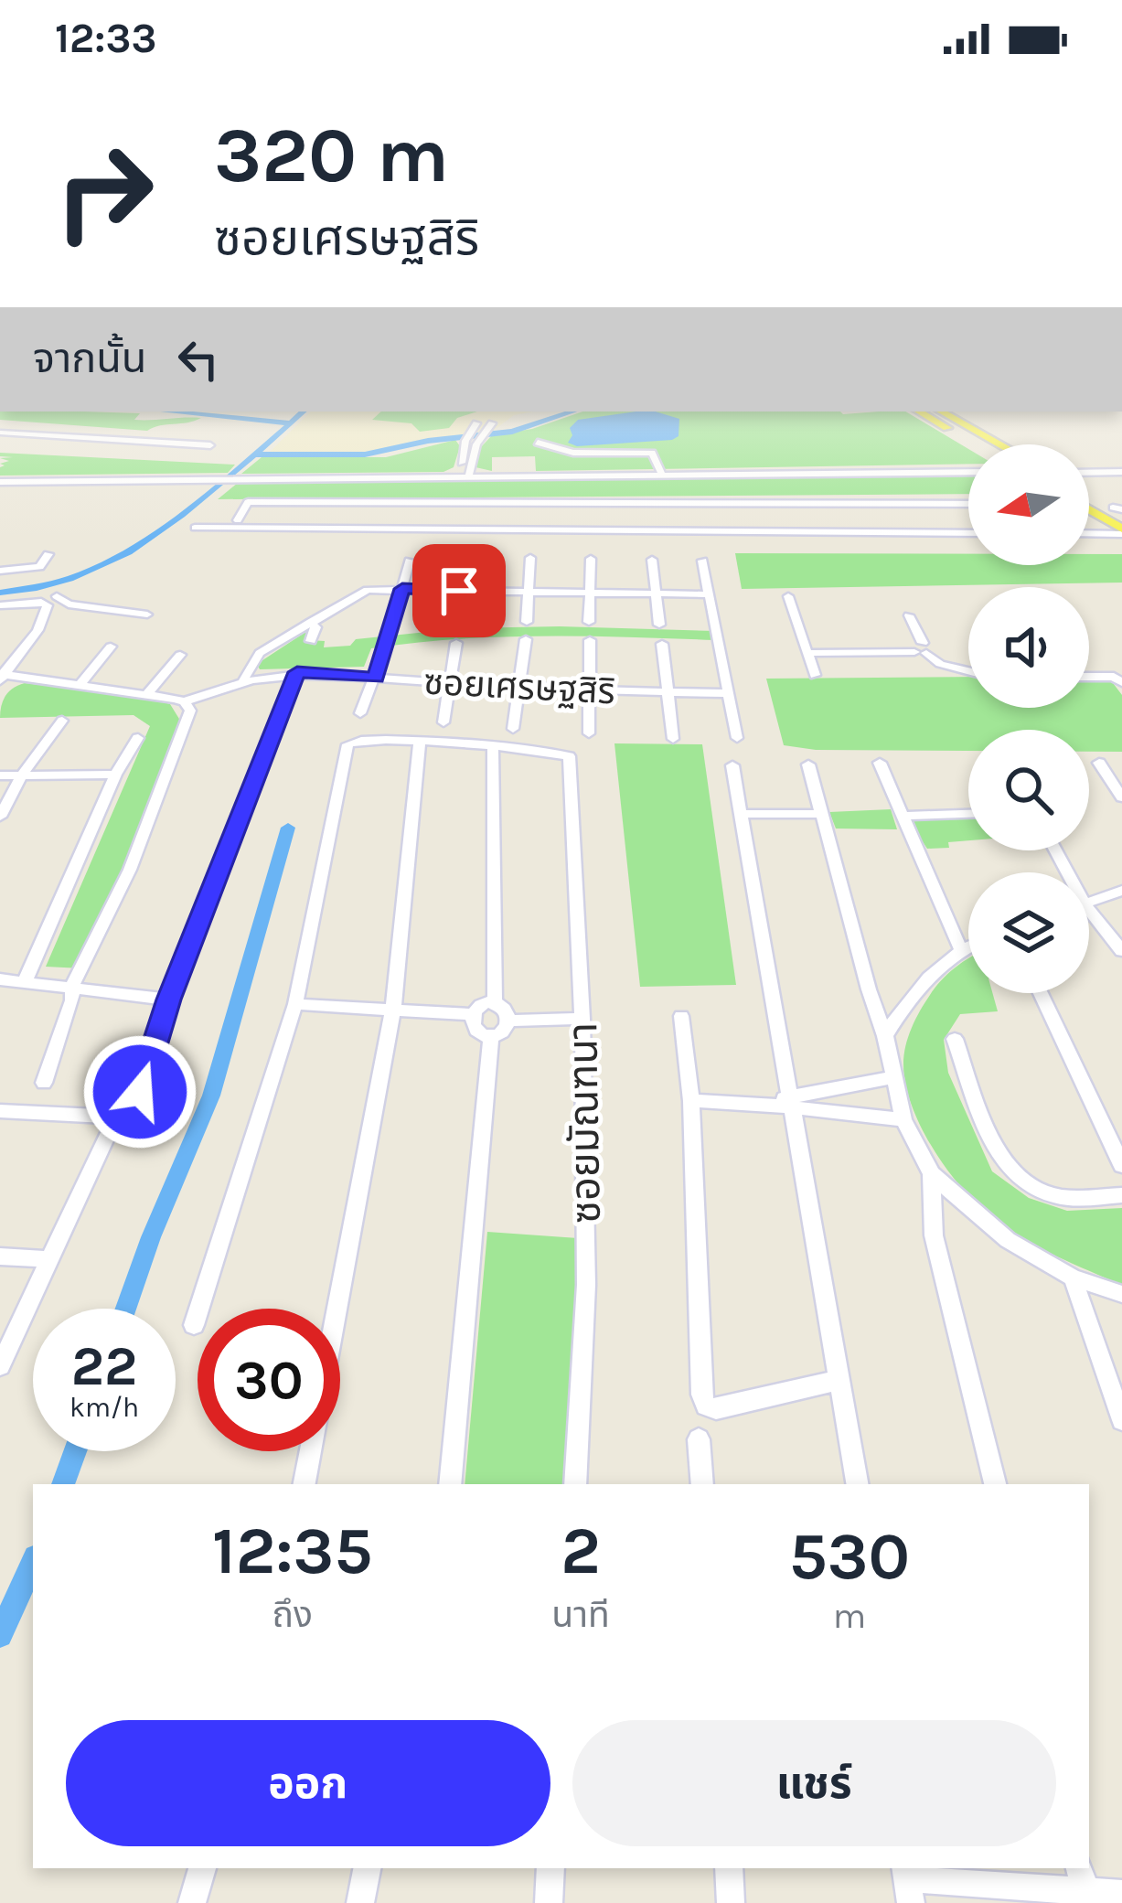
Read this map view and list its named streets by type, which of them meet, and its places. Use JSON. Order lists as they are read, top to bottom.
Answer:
{
  "streets": {
    "street": ["ซอยเศรษฐสิริ", "ซอยมัณฑนา"]
  },
  "north": "left",
  "page": {
    "status": "12:33",
    "turn": ["320 m", "ซอยเศรษฐสิริ"],
    "then": "จากนั้น",
    "speed": "22 km/h",
    "limit": "30",
    "eta": [
      "12:35",
      "ถึง",
      "2",
      "นาที",
      "530",
      "m"
    ],
    "buttons": ["ออก", "แชร์"]
  }
}
